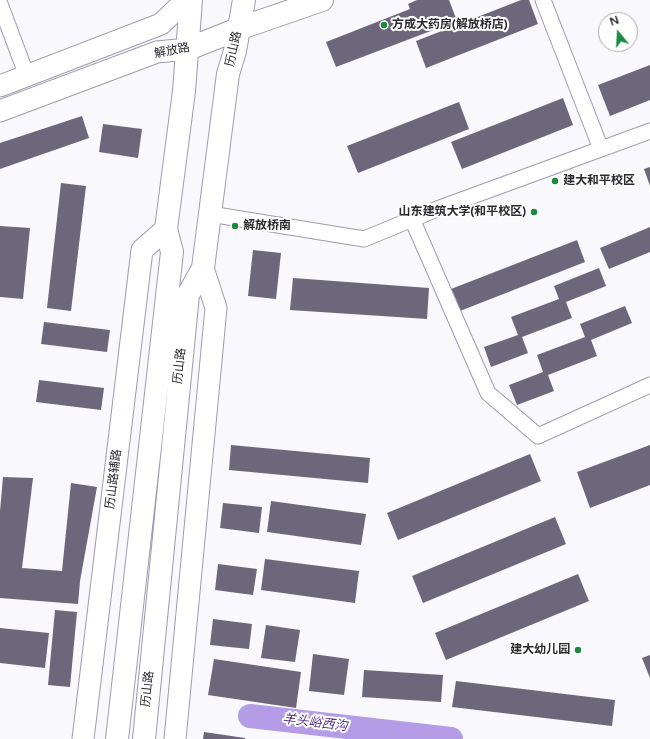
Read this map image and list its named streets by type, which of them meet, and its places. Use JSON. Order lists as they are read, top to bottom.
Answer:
{
  "streets": {
    "main road": ["历山路", "解放路"],
    "street": ["历山路辅路"]
  },
  "crossings": [
    ["历山路", "解放路"],
    ["历山路", "历山路辅路"]
  ],
  "water": ["羊头峪西沟"],
  "places": [
    "方成大药房(解放桥店)",
    "建大和平校区",
    "山东建筑大学(和平校区)",
    "解放桥南",
    "建大幼儿园"
  ],
  "north": "top"
}
